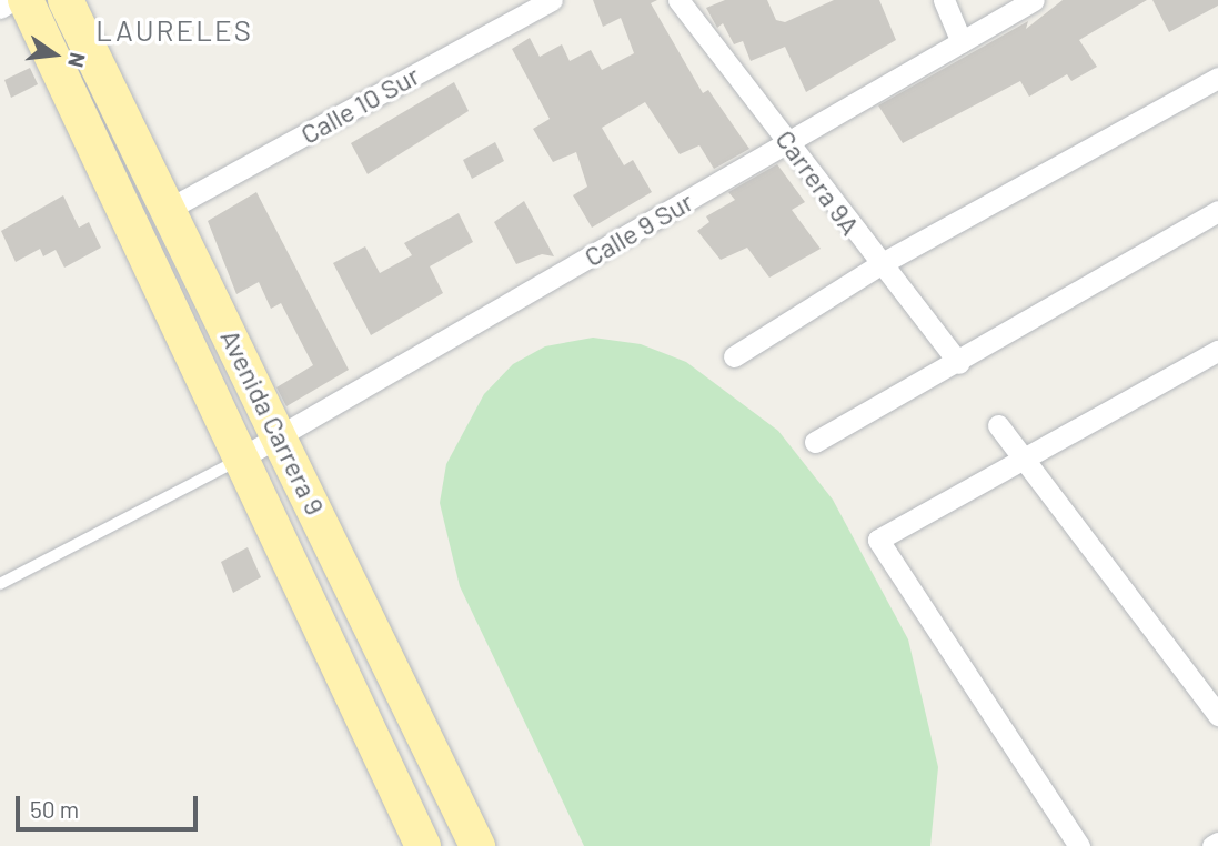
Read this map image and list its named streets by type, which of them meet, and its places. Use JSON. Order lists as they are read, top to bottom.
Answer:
{
  "streets": {
    "main road": ["Avenida Carrera 9"],
    "street": ["Calle 10 Sur", "Carrera 9A", "Calle 9 Sur"]
  },
  "crossings": [
    ["Calle 10 Sur", "Avenida Carrera 9"],
    ["Carrera 9A", "Calle 9 Sur"],
    ["Calle 9 Sur", "Avenida Carrera 9"]
  ],
  "districts": ["LAURELES"],
  "scale_bar": "50 m",
  "north": "right"
}
